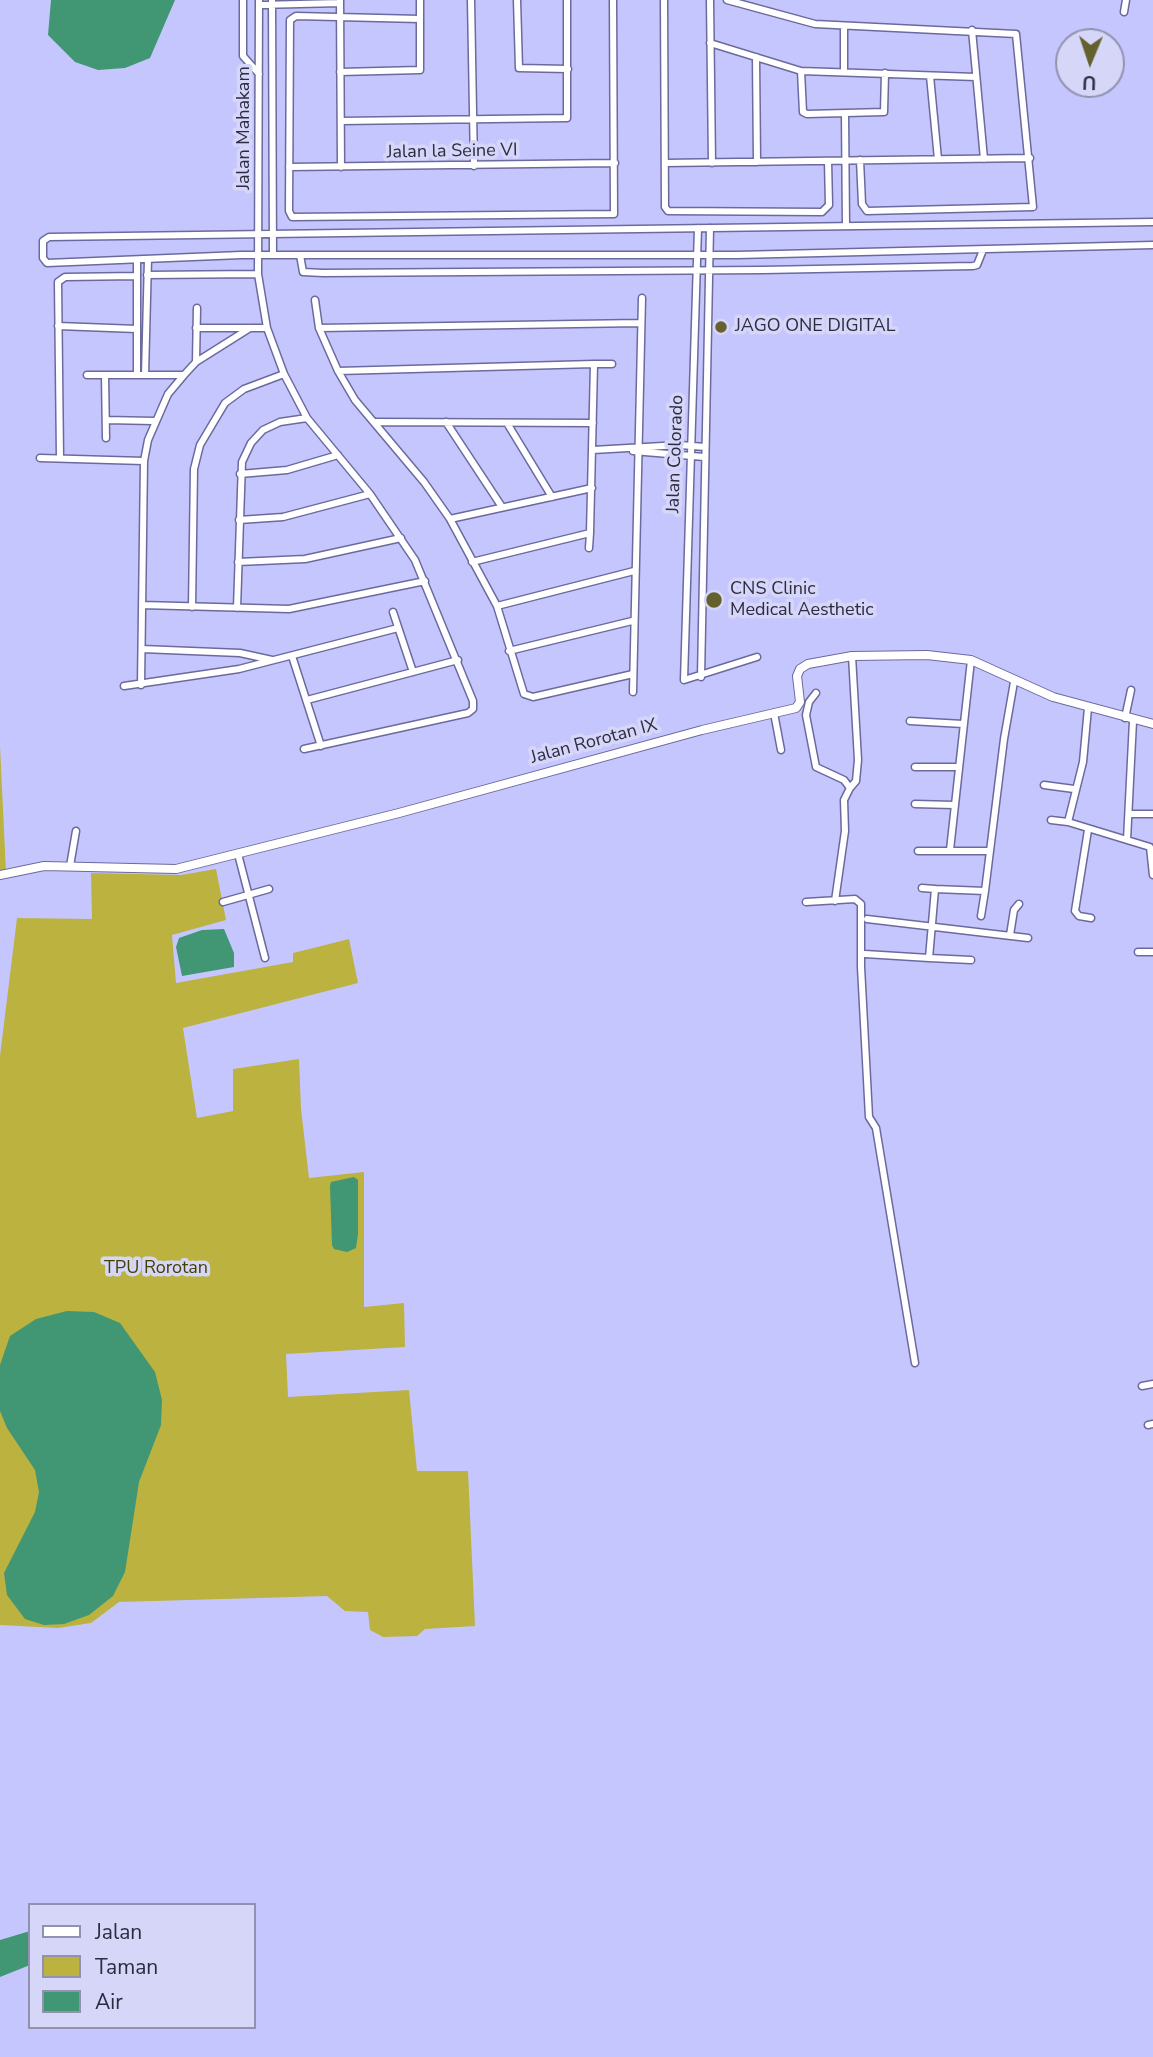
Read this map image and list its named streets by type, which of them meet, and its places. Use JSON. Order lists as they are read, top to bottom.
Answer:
{
  "streets": {
    "street": [
      "Jalan Mahakam",
      "Jalan la Seine VI",
      "Jalan Colorado",
      "Jalan Rorotan IX"
    ]
  },
  "parks": ["TPU Rorotan"],
  "places": ["JAGO ONE DIGITAL", "CNS Clinic Medical Aesthetic"],
  "legend": ["Jalan", "Taman", "Air"],
  "north": "bottom"
}
